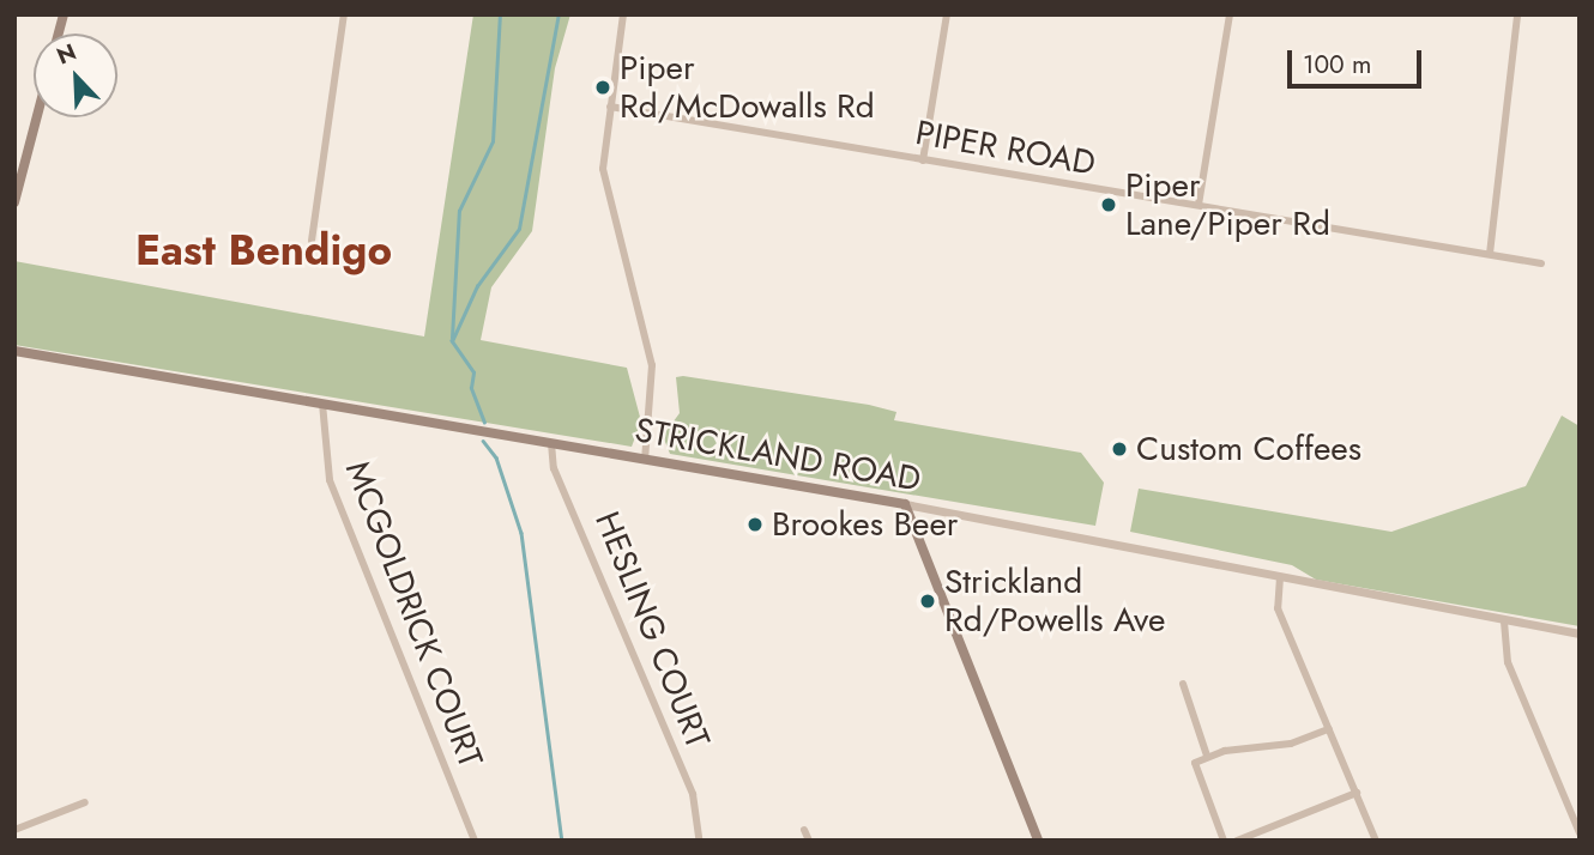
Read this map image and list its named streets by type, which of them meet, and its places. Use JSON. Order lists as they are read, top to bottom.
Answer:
{
  "streets": {
    "main road": ["STRICKLAND ROAD"],
    "street": ["PIPER ROAD", "MCGOLDRICK COURT", "HESLING COURT"]
  },
  "crossings": [
    ["STRICKLAND ROAD", "MCGOLDRICK COURT"],
    ["STRICKLAND ROAD", "HESLING COURT"]
  ],
  "districts": ["East Bendigo"],
  "places": [
    "Piper Rd/McDowalls Rd",
    "Piper Lane/Piper Rd",
    "Custom Coffees",
    "Brookes Beer",
    "Strickland Rd/Powells Ave"
  ],
  "scale_bar": "100 m",
  "north": "top left"
}
